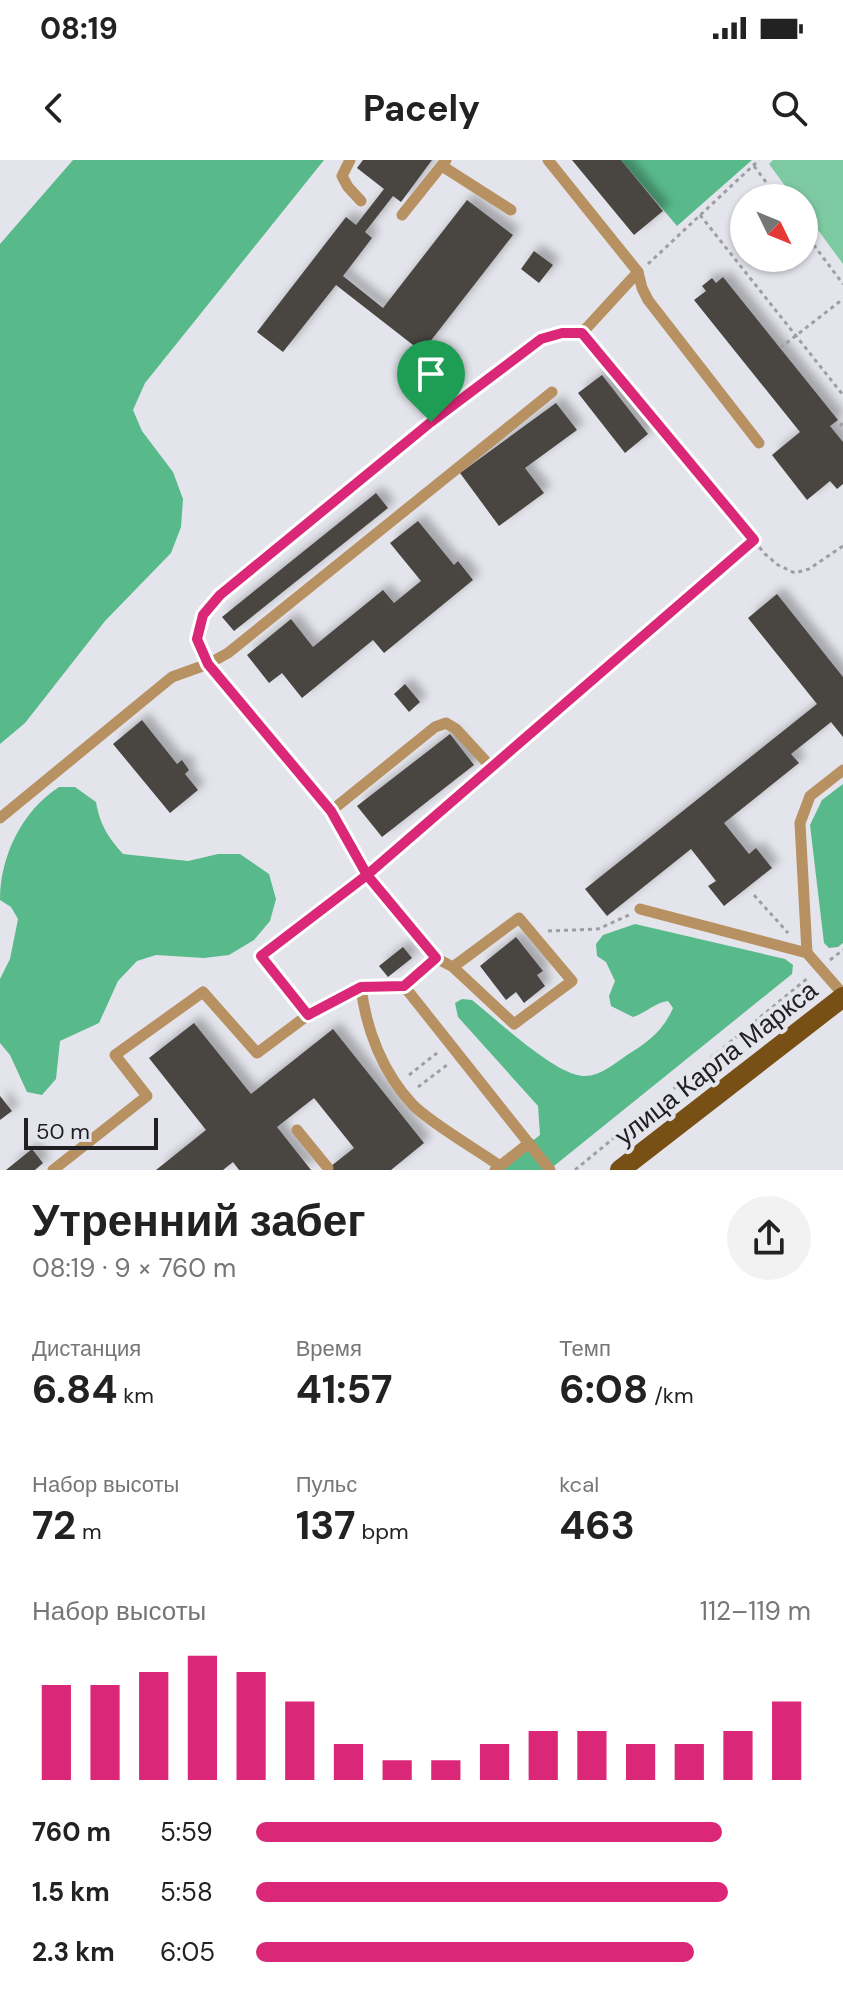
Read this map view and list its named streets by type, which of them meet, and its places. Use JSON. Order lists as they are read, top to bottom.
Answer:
{
  "streets": {
    "main road": ["улица Карла Маркса"]
  },
  "scale_bar": "50 m",
  "north": "bottom right",
  "page": {
    "status": "08:19",
    "header": "Pacely",
    "scale": "50 m",
    "heading": ["Утренний забег", "08:19 · 9 × 760 m"],
    "stats": [
      ["Дистанция", "6.84 km"],
      ["Время", "41:57"],
      ["Темп", "6:08 /km"],
      ["Набор высоты", "72 m"],
      ["Пульс", "137 bpm"],
      ["kcal", "463"]
    ],
    "chart": ["Набор высоты", "112–119 m"],
    "list": [
      {
        "name": "760 m",
        "note": "5:59"
      },
      {
        "name": "1.5 km",
        "note": "5:58"
      },
      {
        "name": "2.3 km",
        "note": "6:05"
      }
    ]
  }
}
